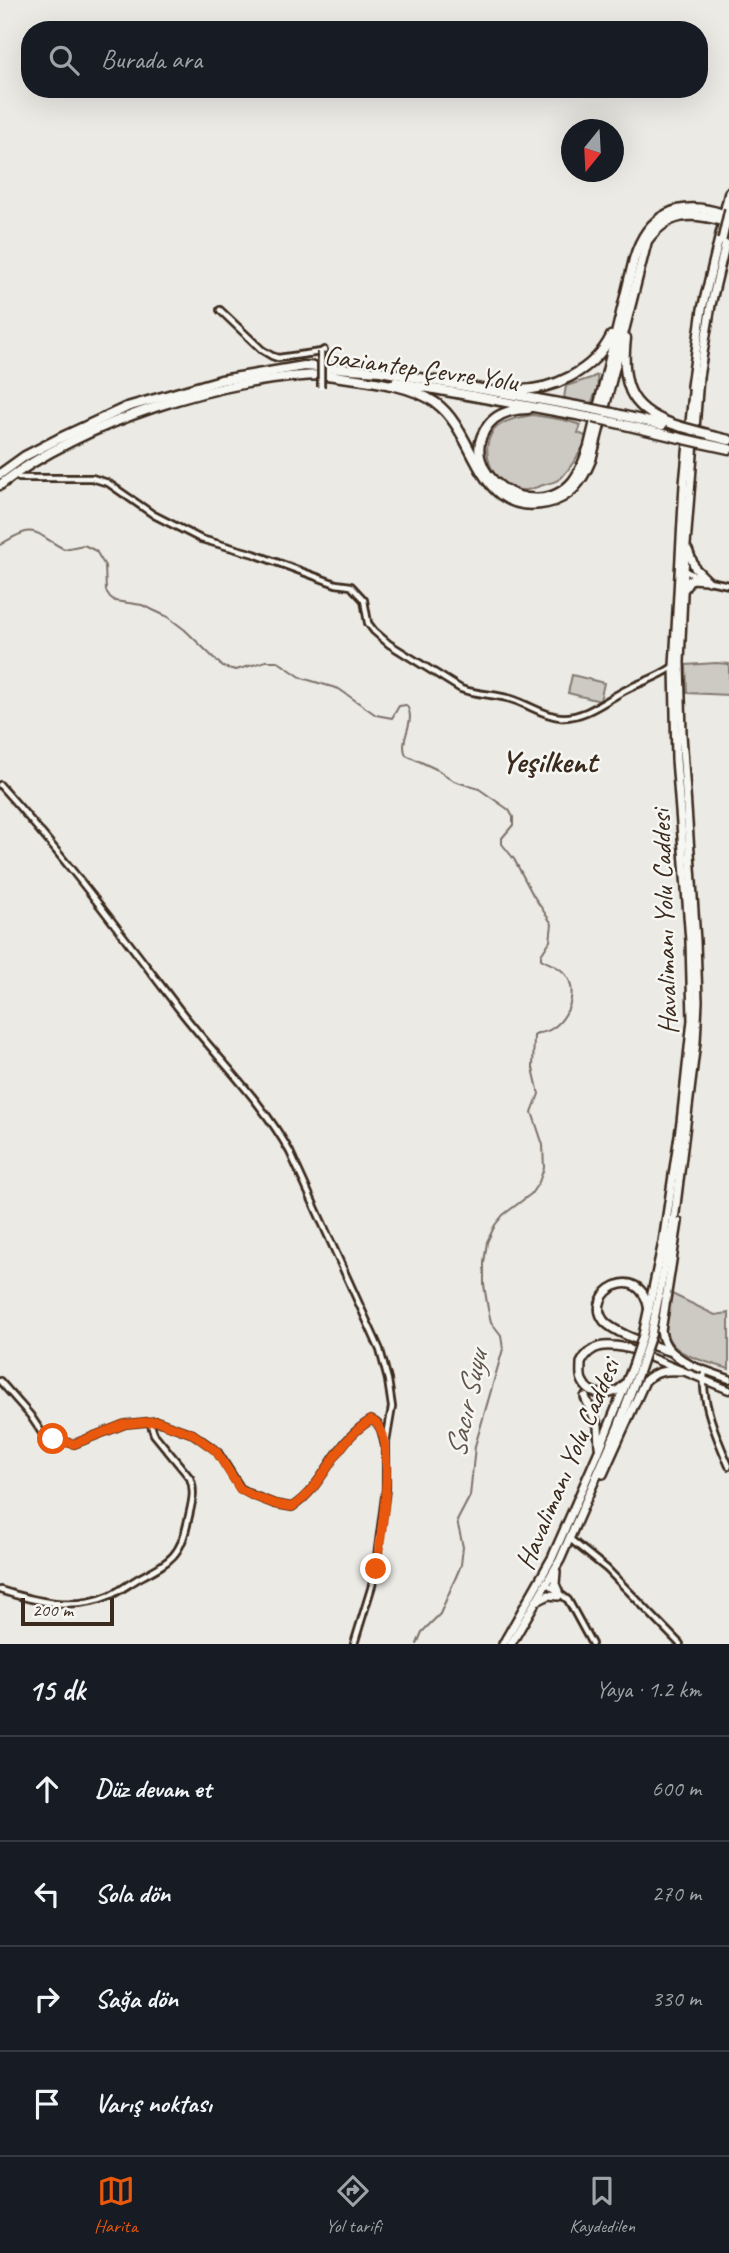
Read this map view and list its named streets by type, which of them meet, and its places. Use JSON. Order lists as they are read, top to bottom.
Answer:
{
  "streets": {
    "highway": ["Gaziantep Çevre Yolu", "Havalimanı Yolu Caddesi"]
  },
  "districts": ["Yeşilkent"],
  "water": ["Sacır Suyu"],
  "scale_bar": "200 m",
  "north": "bottom",
  "page": {
    "search": "Burada ara",
    "scale": "200 m",
    "heading": ["15 dk", "Yaya · 1.2 km"],
    "list": [
      ["Düz devam et", "600 m"],
      ["Sola dön", "270 m"],
      ["Sağa dön", "330 m"],
      "Varış noktası"
    ],
    "nav": ["Harita", "Yol tarifi", "Kaydedilen"]
  }
}
